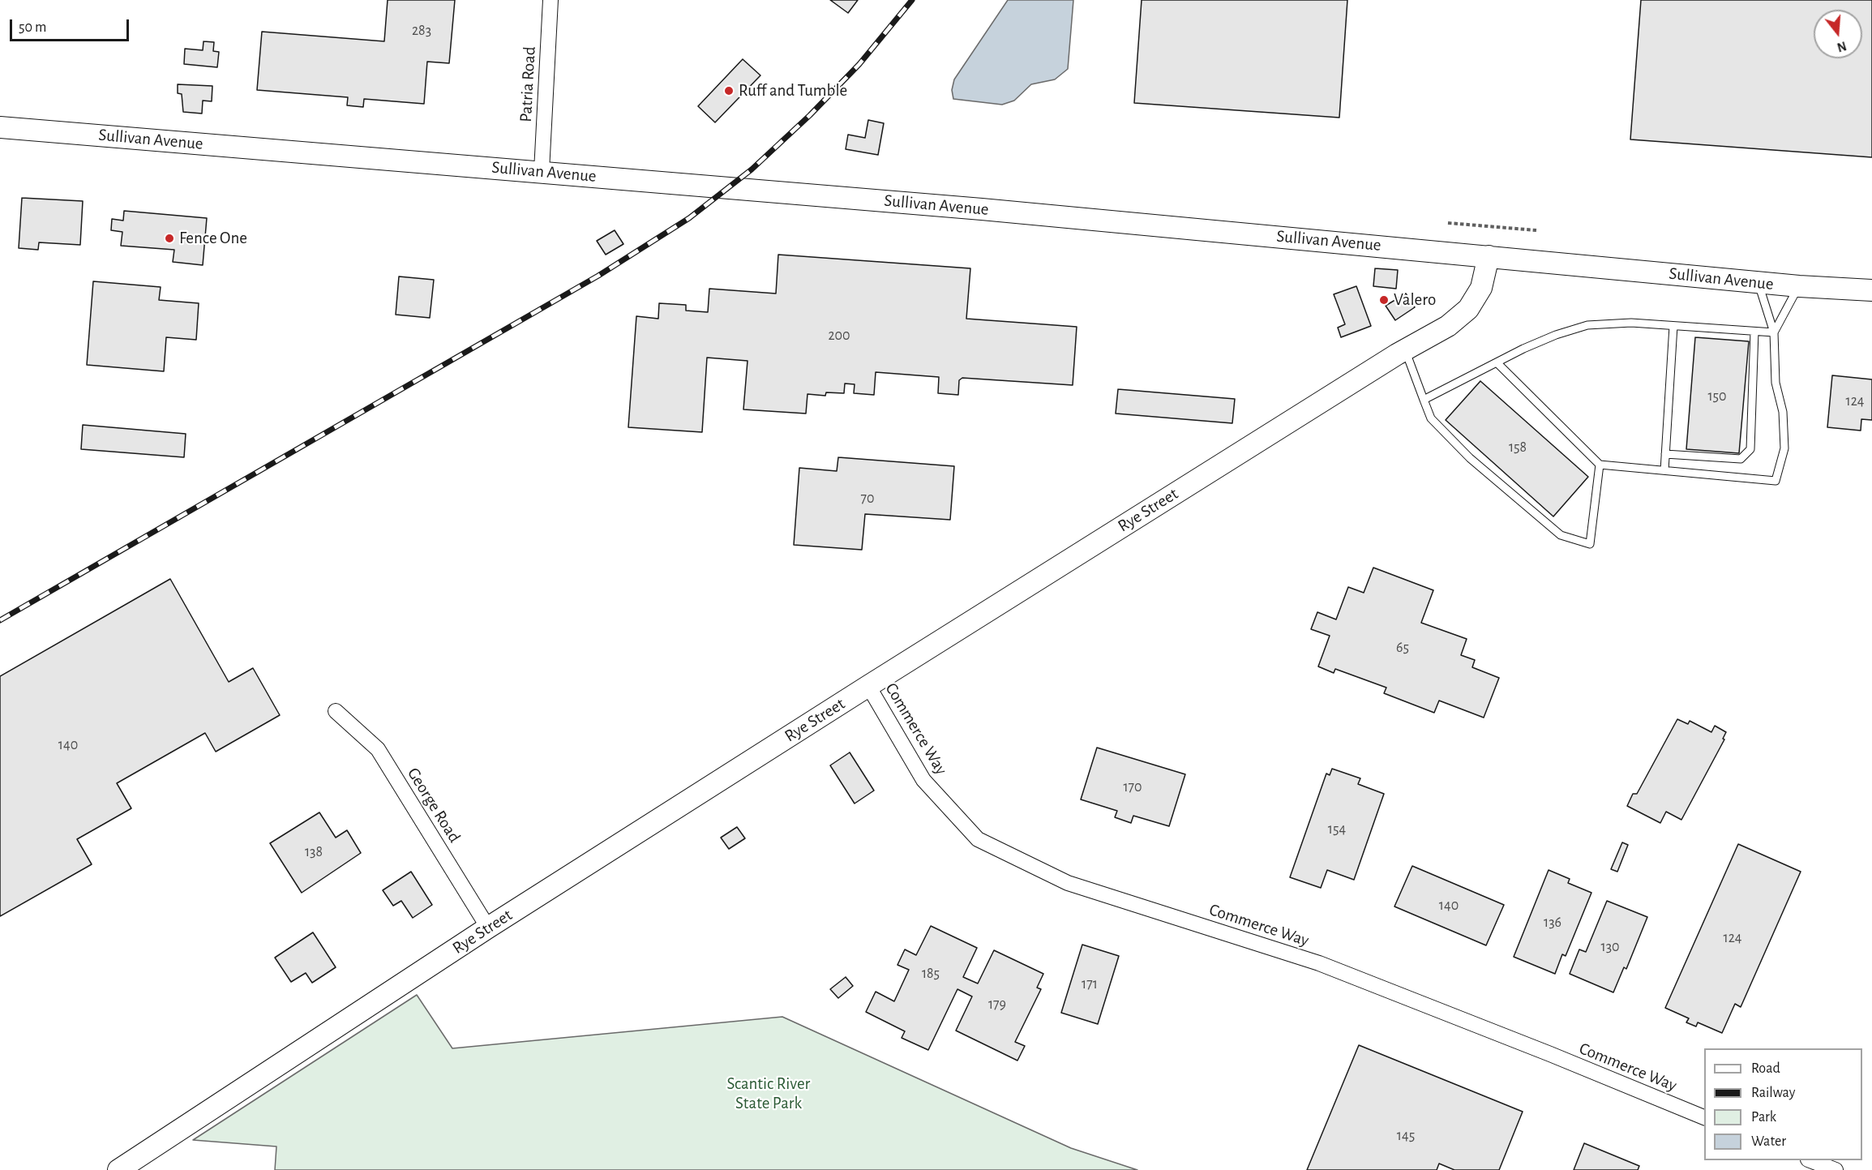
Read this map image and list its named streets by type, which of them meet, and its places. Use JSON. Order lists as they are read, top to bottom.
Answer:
{
  "streets": {
    "main road": ["Sullivan Avenue", "Rye Street"],
    "street": ["Patria Road", "Commerce Way", "George Road"]
  },
  "crossings": [
    ["Patria Road", "Sullivan Avenue"],
    ["Sullivan Avenue", "Rye Street"],
    ["Rye Street", "Commerce Way"],
    ["Rye Street", "George Road"]
  ],
  "parks": ["Scantic River State Park"],
  "places": ["Ruff and Tumble", "Fence One", "Valero"],
  "house_numbers": [
    "283",
    "200",
    "150",
    "124",
    "158",
    "70",
    "65",
    "140",
    "170",
    "154",
    "138",
    "140",
    "136",
    "124",
    "130",
    "185",
    "171",
    "179",
    "145"
  ],
  "legend": [
    "Road",
    "Railway",
    "Park",
    "Water"
  ],
  "scale_bar": "50 m",
  "north": "bottom"
}
